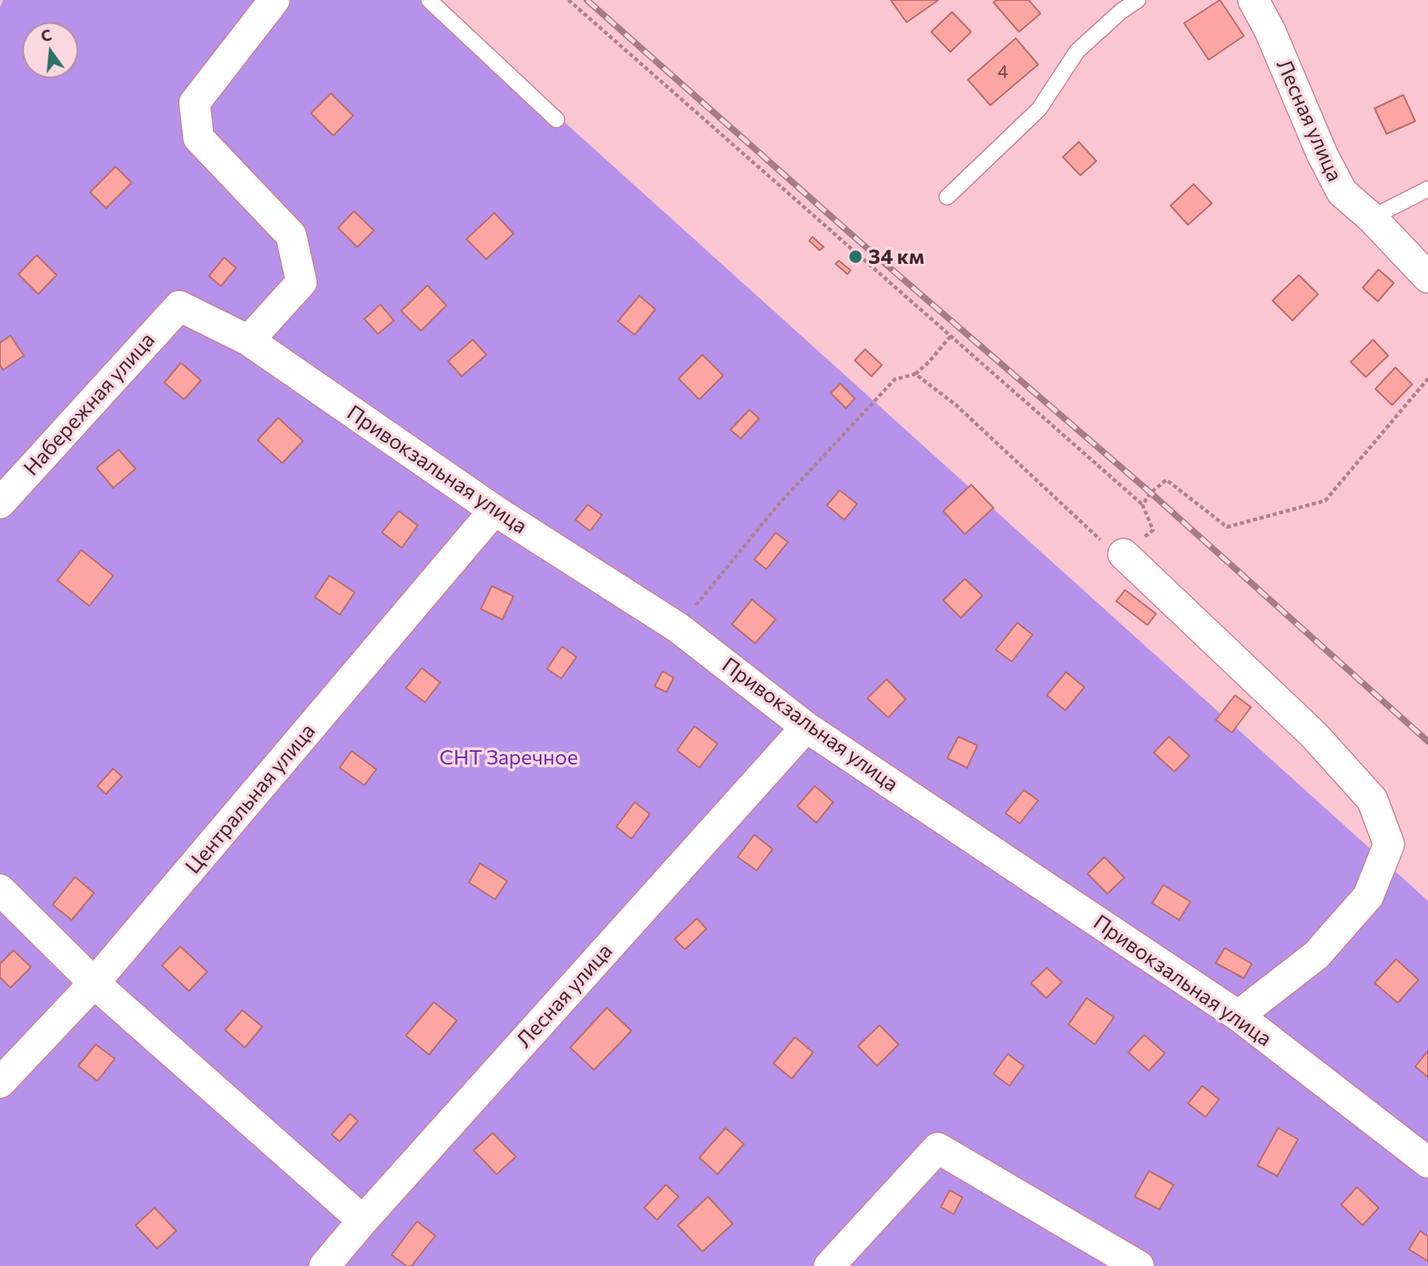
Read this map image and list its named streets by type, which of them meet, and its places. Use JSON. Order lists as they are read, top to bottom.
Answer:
{
  "streets": {
    "street": [
      "Лесная улица",
      "Набережная улица",
      "Привокзальная улица",
      "Центральная улица"
    ]
  },
  "crossings": [
    ["Лесная улица", "Привокзальная улица"],
    ["Набережная улица", "Привокзальная улица"],
    ["Привокзальная улица", "Центральная улица"]
  ],
  "parks": ["СНТ Заречное"],
  "places": ["34 км"],
  "house_numbers": ["4"],
  "north": "top"
}
